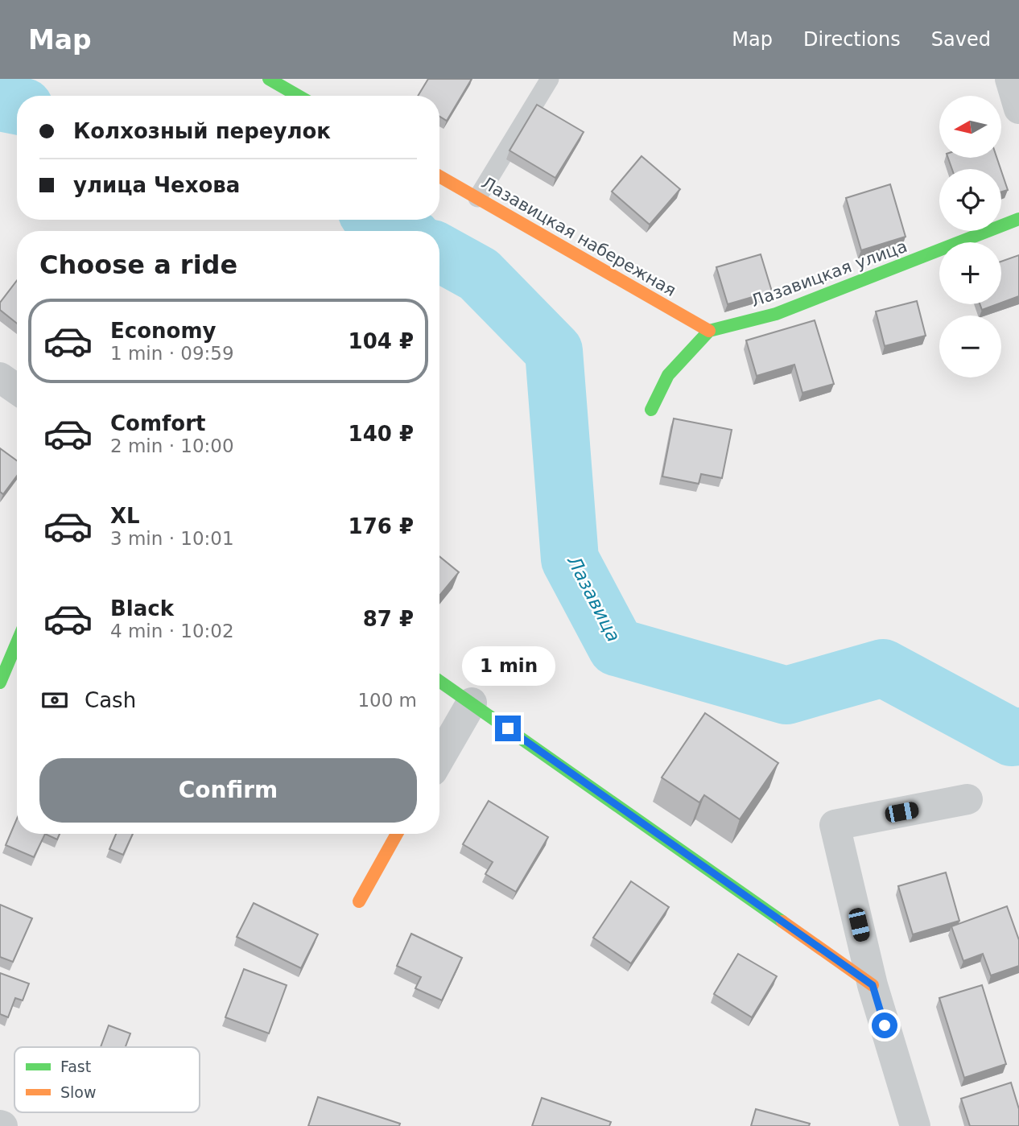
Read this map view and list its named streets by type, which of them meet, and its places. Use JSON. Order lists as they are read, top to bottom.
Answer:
{
  "streets": {
    "street": ["Лазавицкая набережная", "Лазавицкая улица"]
  },
  "crossings": [
    ["Лазавицкая набережная", "Лазавицкая улица"]
  ],
  "water": ["Лазавица"],
  "legend": ["Fast", "Slow"],
  "north": "left",
  "page": {
    "header": "Map",
    "nav": ["Map", "Directions", "Saved"],
    "map_buttons": ["+", "−"],
    "banner": ["Колхозный переулок", "улица Чехова"],
    "heading": "Choose a ride",
    "list": [
      {
        "name": "Economy",
        "note": "1 min · 09:59",
        "value": "104 ₽"
      },
      {
        "name": "Comfort",
        "note": "2 min · 10:00",
        "value": "140 ₽"
      },
      {
        "name": "XL",
        "note": "3 min · 10:01",
        "value": "176 ₽"
      },
      {
        "name": "Black",
        "note": "4 min · 10:02",
        "value": "87 ₽"
      }
    ],
    "bubble": "1 min",
    "pay": ["Cash", "100 m"],
    "buttons": "Confirm"
  }
}
